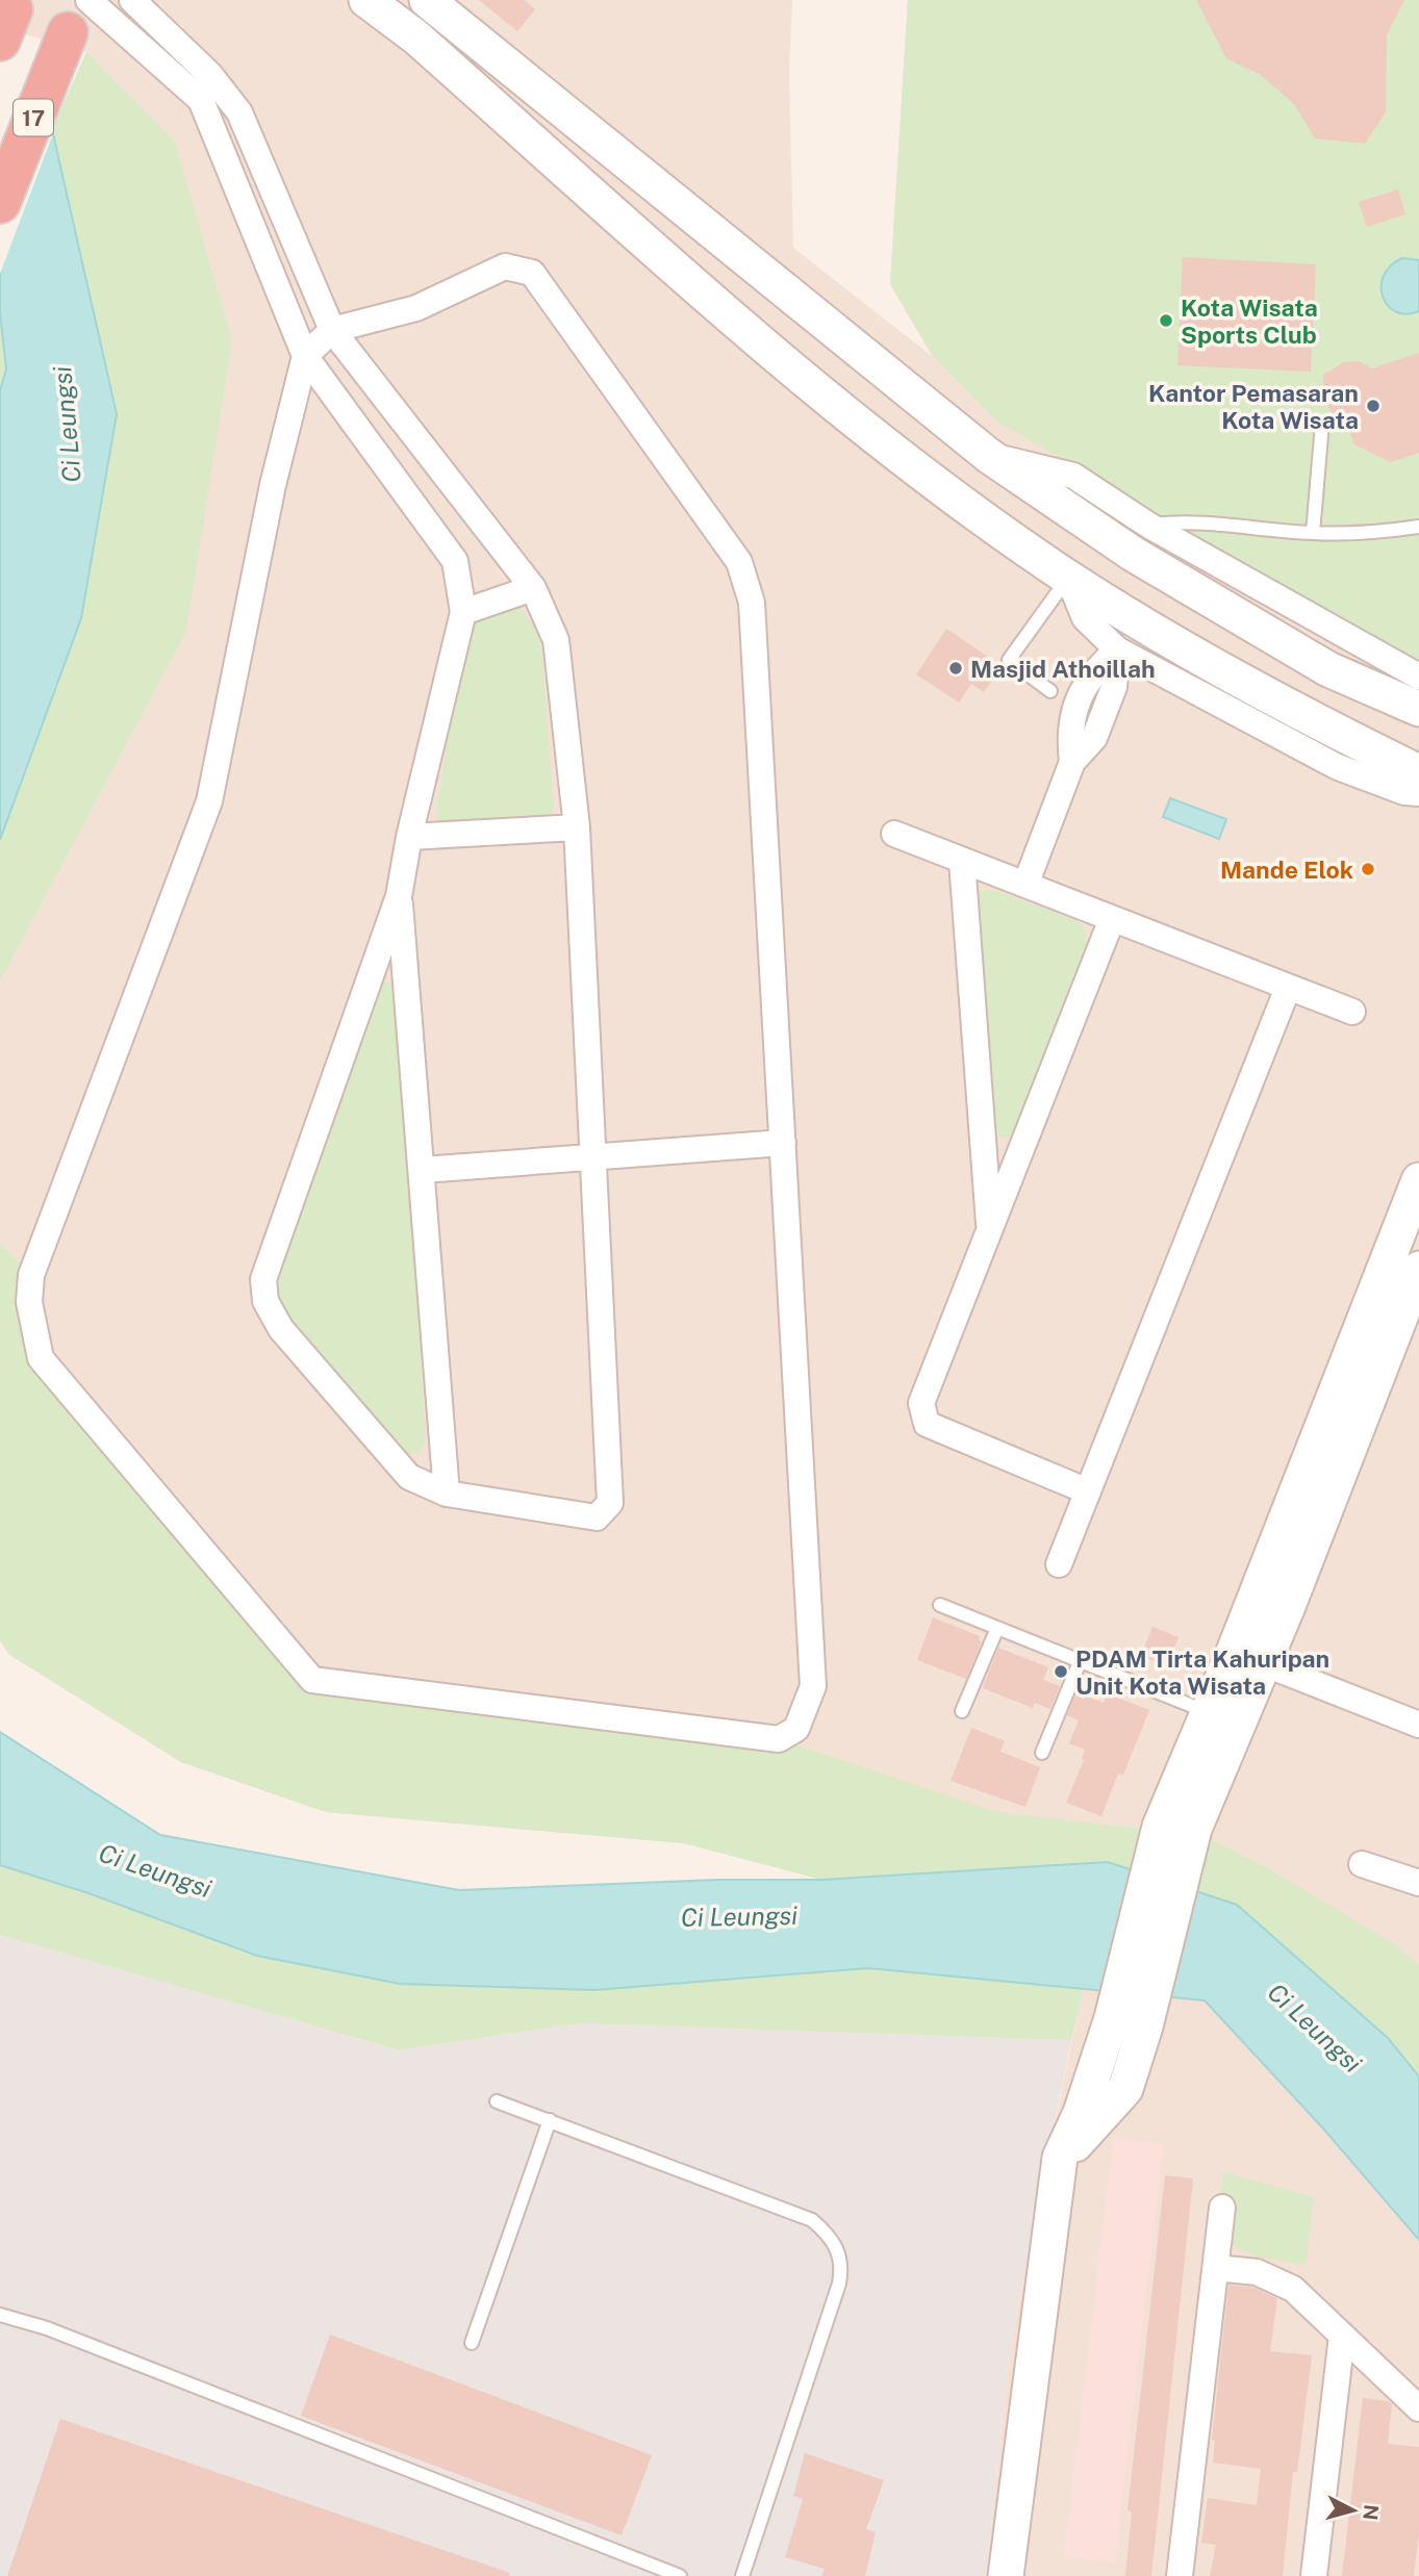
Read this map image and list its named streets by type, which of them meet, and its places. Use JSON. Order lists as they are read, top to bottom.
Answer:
{
  "streets": {
    "highway": ["17"]
  },
  "water": ["Ci Leungsi"],
  "places": [
    "Kota Wisata Sports Club",
    "Kantor Pemasaran Kota Wisata",
    "Masjid Athoillah",
    "Mande Elok",
    "PDAM Tirta Kahuripan Unit Kota Wisata"
  ],
  "north": "right"
}
